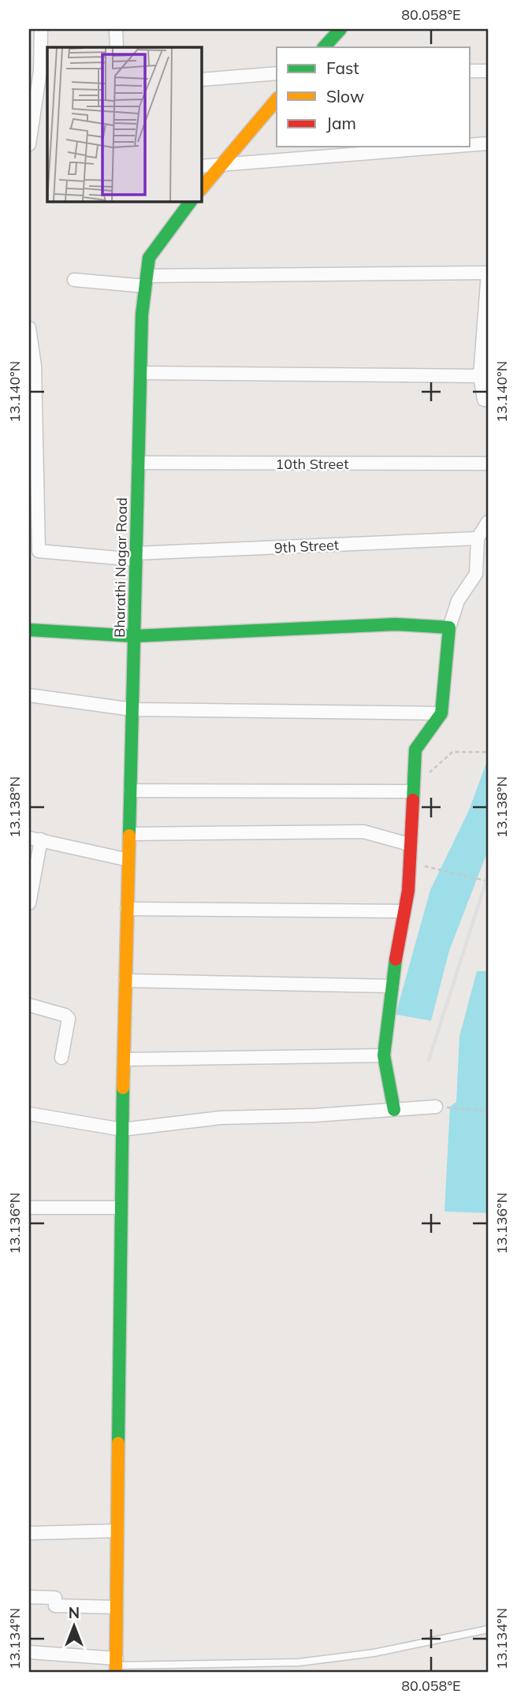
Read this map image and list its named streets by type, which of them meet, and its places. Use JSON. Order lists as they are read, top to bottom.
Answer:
{
  "streets": {
    "main road": ["Bharathi Nagar Road"],
    "street": ["10th Street", "9th Street"]
  },
  "crossings": [
    ["10th Street", "Bharathi Nagar Road"],
    ["9th Street", "Bharathi Nagar Road"]
  ],
  "legend": ["Fast", "Slow", "Jam"],
  "north": "top",
  "coordinates": [
    "80.058°E",
    "13.140°N",
    "13.138°N",
    "13.136°N",
    "13.134°N"
  ]
}
